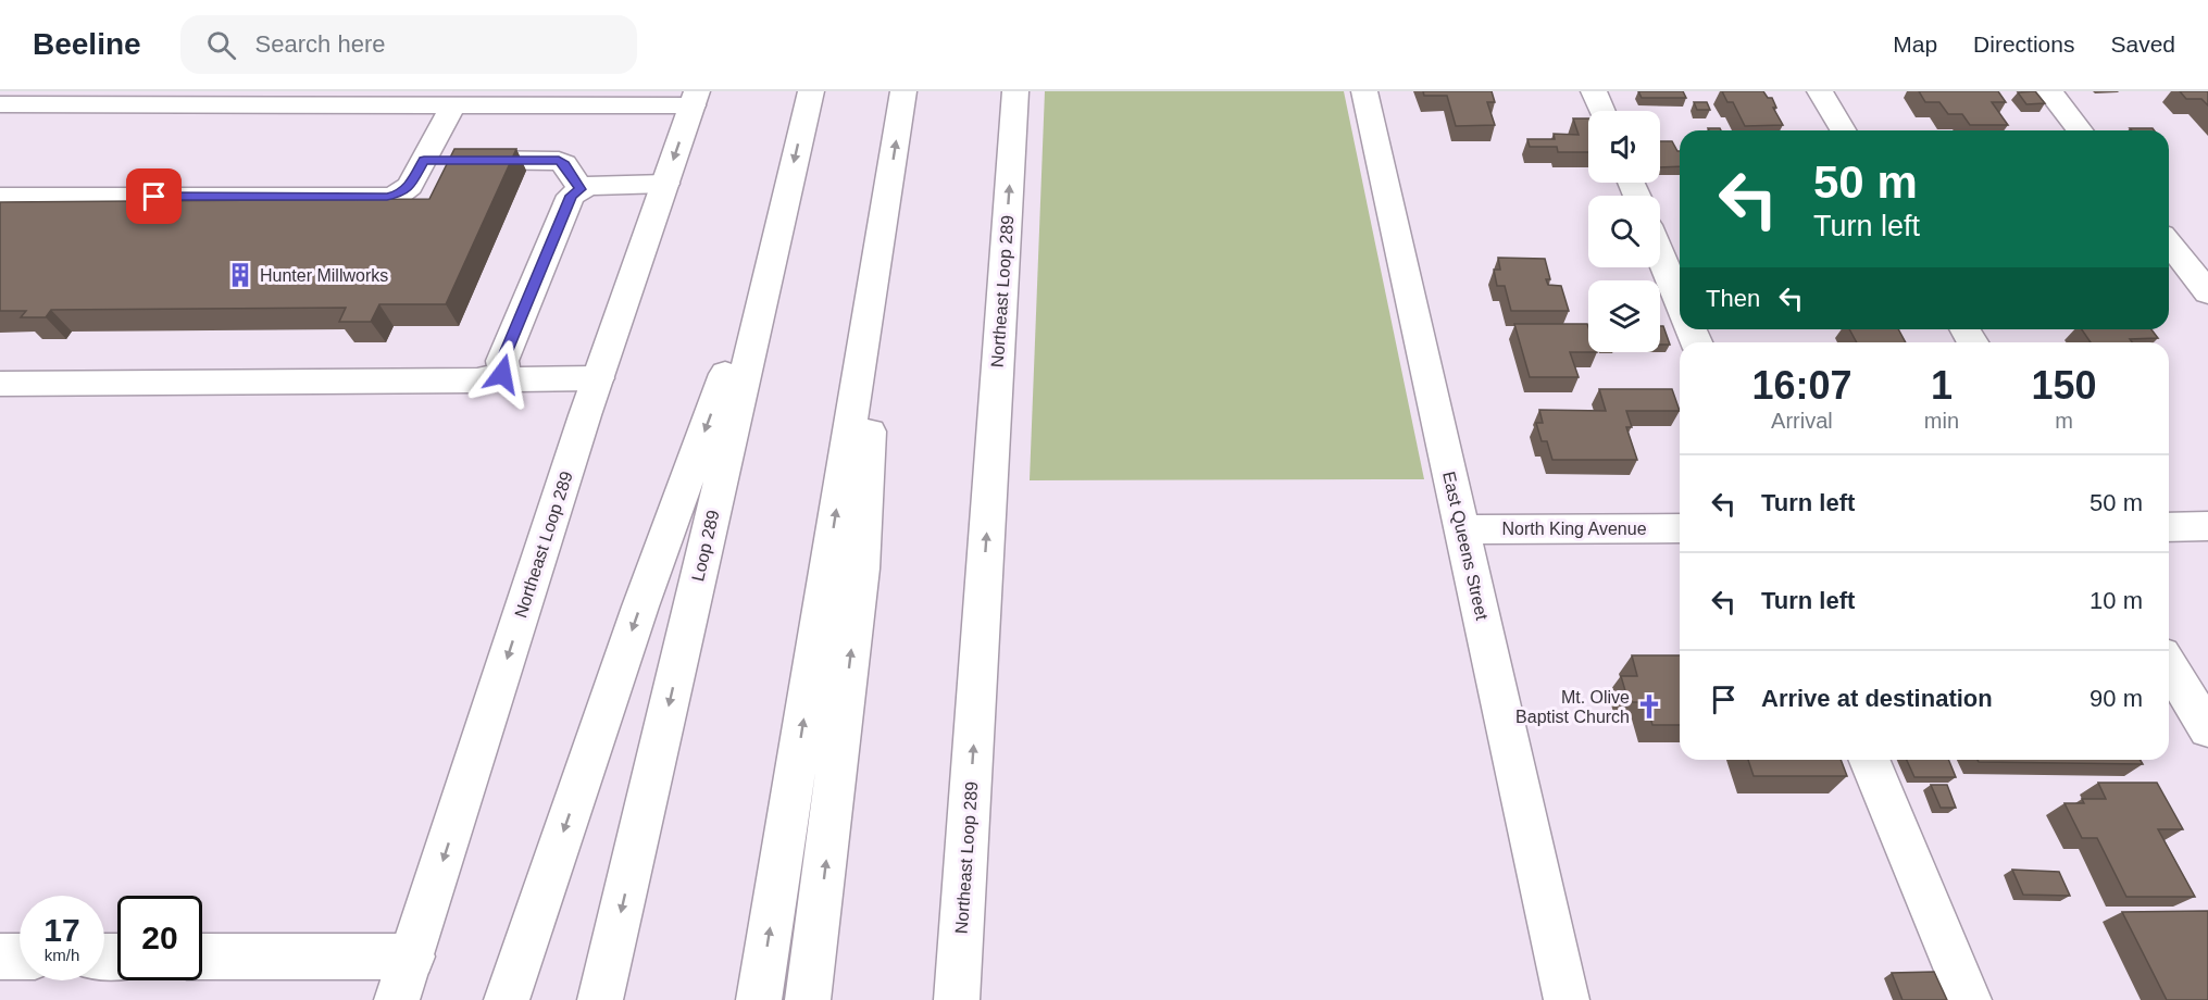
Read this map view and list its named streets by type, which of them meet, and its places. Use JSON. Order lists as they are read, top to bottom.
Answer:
{
  "streets": {
    "main road": [
      "Northeast Loop 289",
      "North King Avenue",
      "Loop 289",
      "East Queens Street"
    ]
  },
  "crossings": [
    ["North King Avenue", "East Queens Street"]
  ],
  "places": {
    "building": ["Hunter Millworks"],
    "church": ["Mt. Olive Baptist Church"]
  },
  "page": {
    "header": "Beeline",
    "search": "Search here",
    "nav": ["Map", "Directions", "Saved"],
    "turn": ["50 m", "Turn left"],
    "then": "Then",
    "eta": [
      "16:07",
      "Arrival",
      "1",
      "min",
      "150",
      "m"
    ],
    "list": [
      {
        "name": "Turn left",
        "value": "50 m"
      },
      {
        "name": "Turn left",
        "value": "10 m"
      },
      {
        "name": "Arrive at destination",
        "value": "90 m"
      }
    ],
    "speed": "17 km/h",
    "limit": "20"
  }
}
